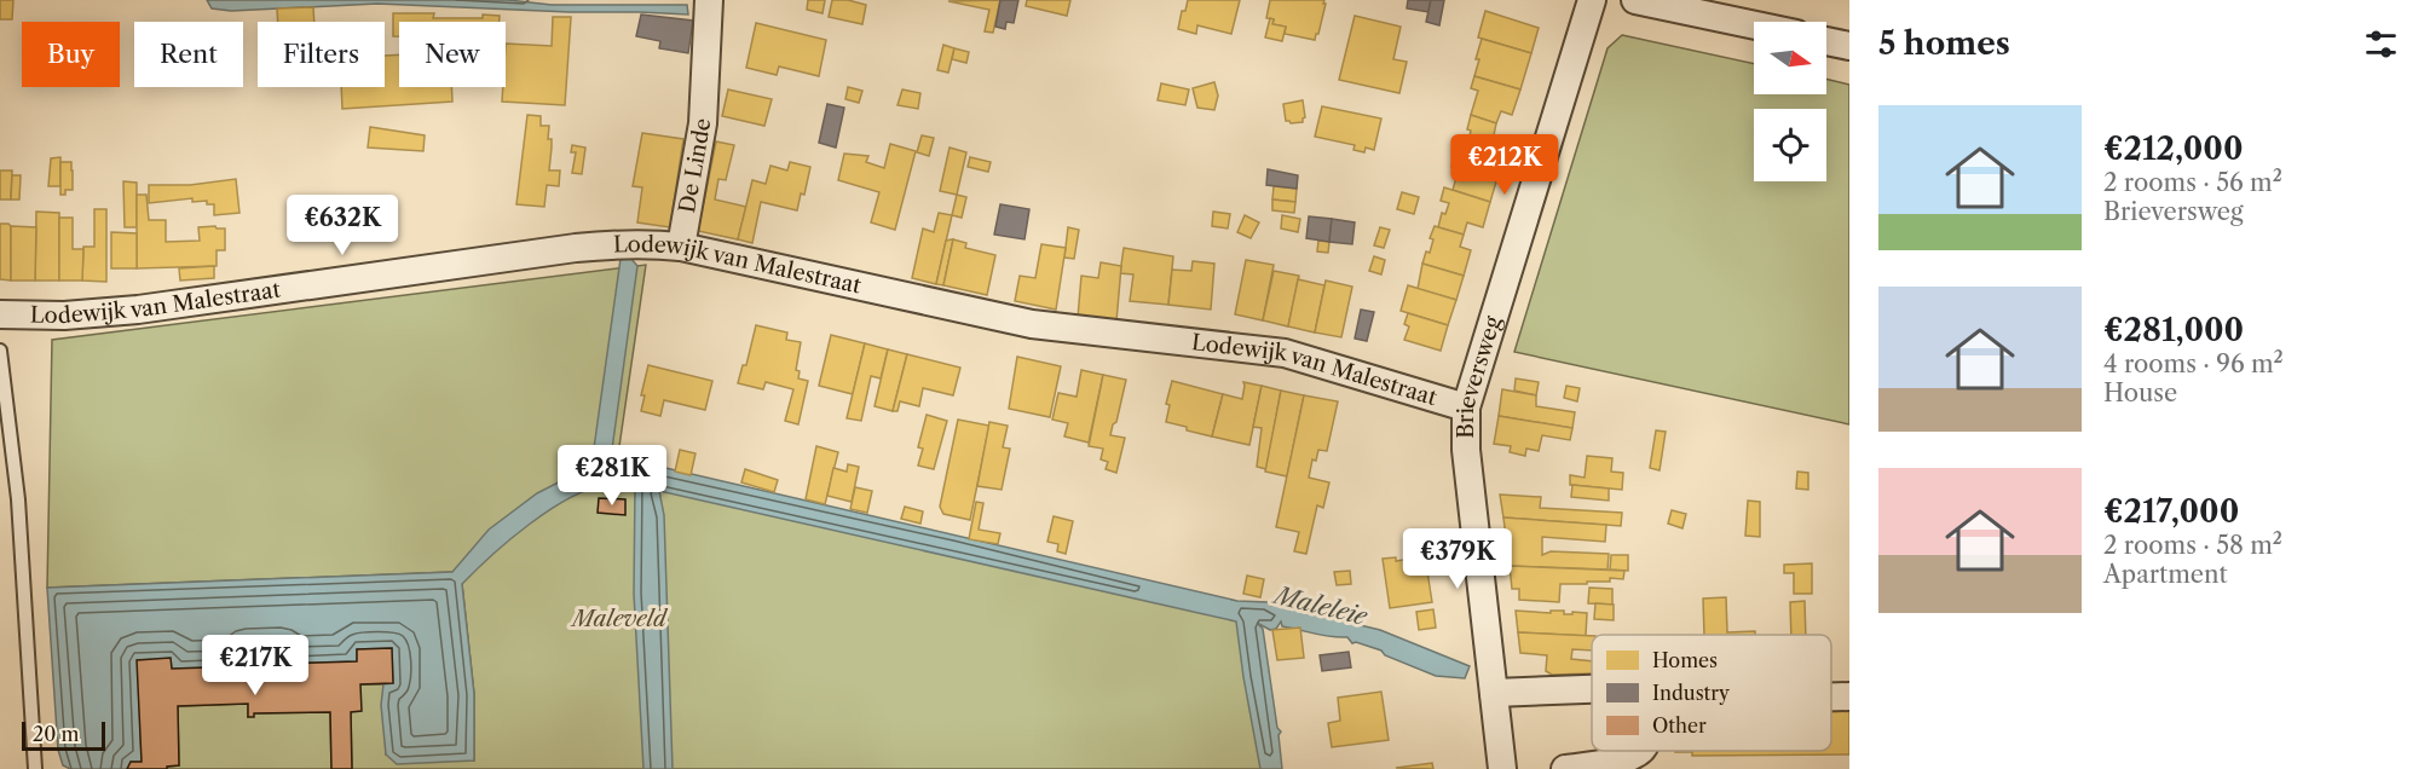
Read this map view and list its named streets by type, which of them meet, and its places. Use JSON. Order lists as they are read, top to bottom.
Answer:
{
  "streets": {
    "street": ["De Linde", "Lodewijk van Malestraat", "Brieversweg"]
  },
  "crossings": [
    ["De Linde", "Lodewijk van Malestraat"],
    ["Lodewijk van Malestraat", "Brieversweg"]
  ],
  "water": ["Maleleie"],
  "parks": ["Maleveld"],
  "legend": ["Homes", "Industry", "Other"],
  "scale_bar": "20 m",
  "north": "right",
  "page": {
    "heading": "5 homes",
    "chip": [
      "Buy",
      "Rent",
      "Filters",
      "New"
    ],
    "list": [
      {
        "name": "€212,000",
        "note": "2 rooms · 56 m² · Brieversweg"
      },
      {
        "name": "€281,000",
        "note": "4 rooms · 96 m² · House"
      },
      {
        "name": "€217,000",
        "note": "2 rooms · 58 m² · Apartment"
      }
    ],
    "price": [
      "€212K",
      "€632K",
      "€281K",
      "€379K",
      "€217K"
    ],
    "scale": "20 m"
  }
}
